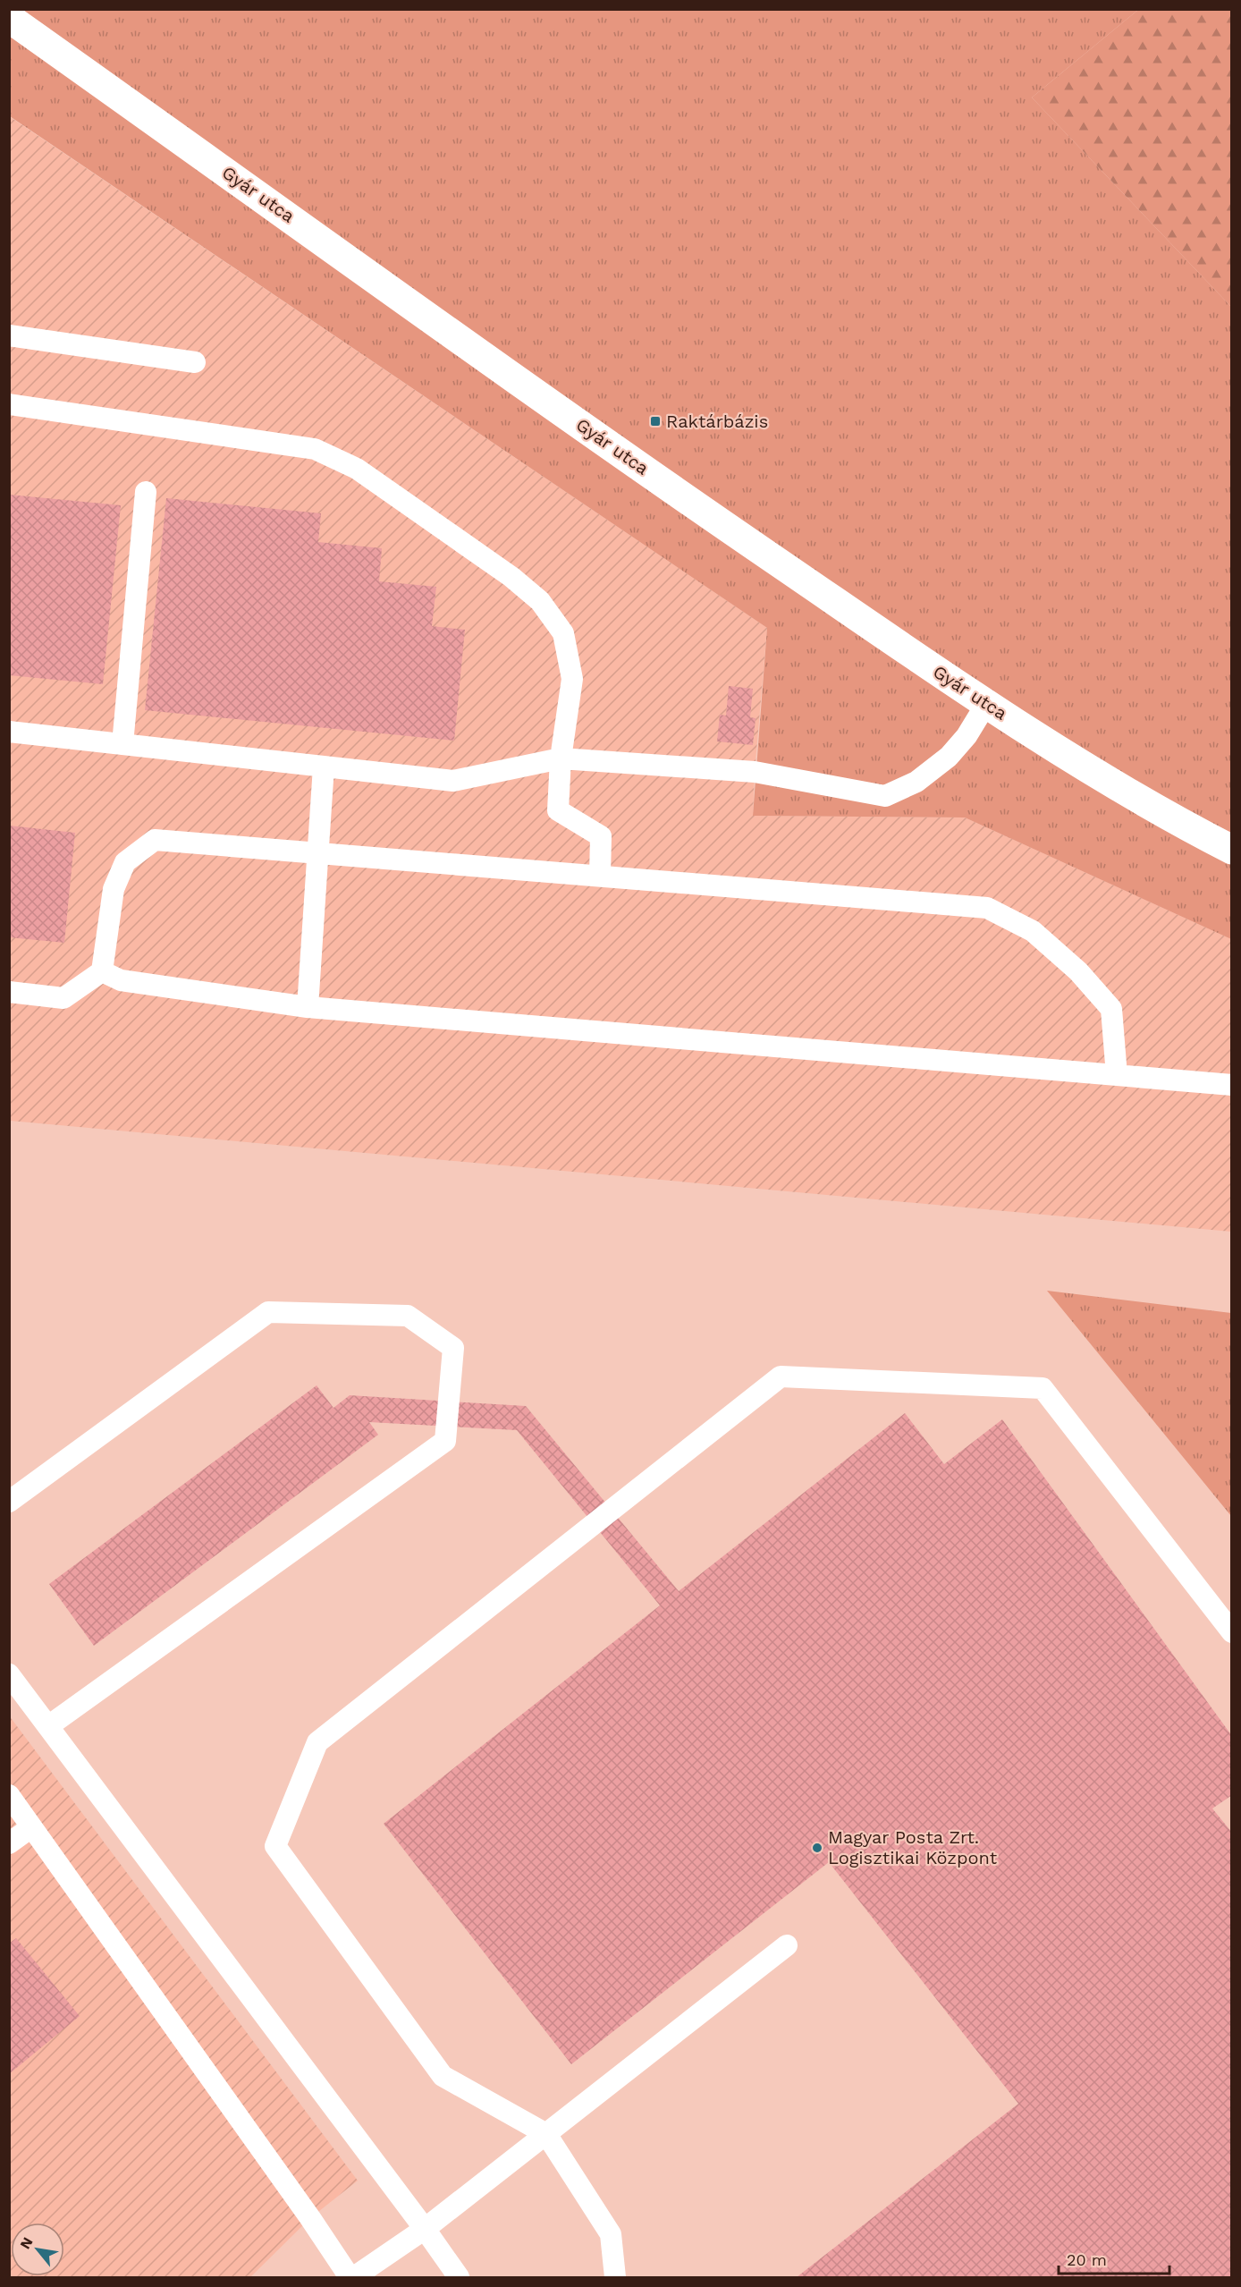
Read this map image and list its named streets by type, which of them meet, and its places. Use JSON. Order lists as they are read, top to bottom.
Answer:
{
  "streets": {
    "main road": ["Gyár utca"]
  },
  "places": {
    "transit": ["Raktárbázis"],
    "other": ["Magyar Posta Zrt. Logisztikai Központ"]
  },
  "scale_bar": "20 m",
  "north": "top left"
}
